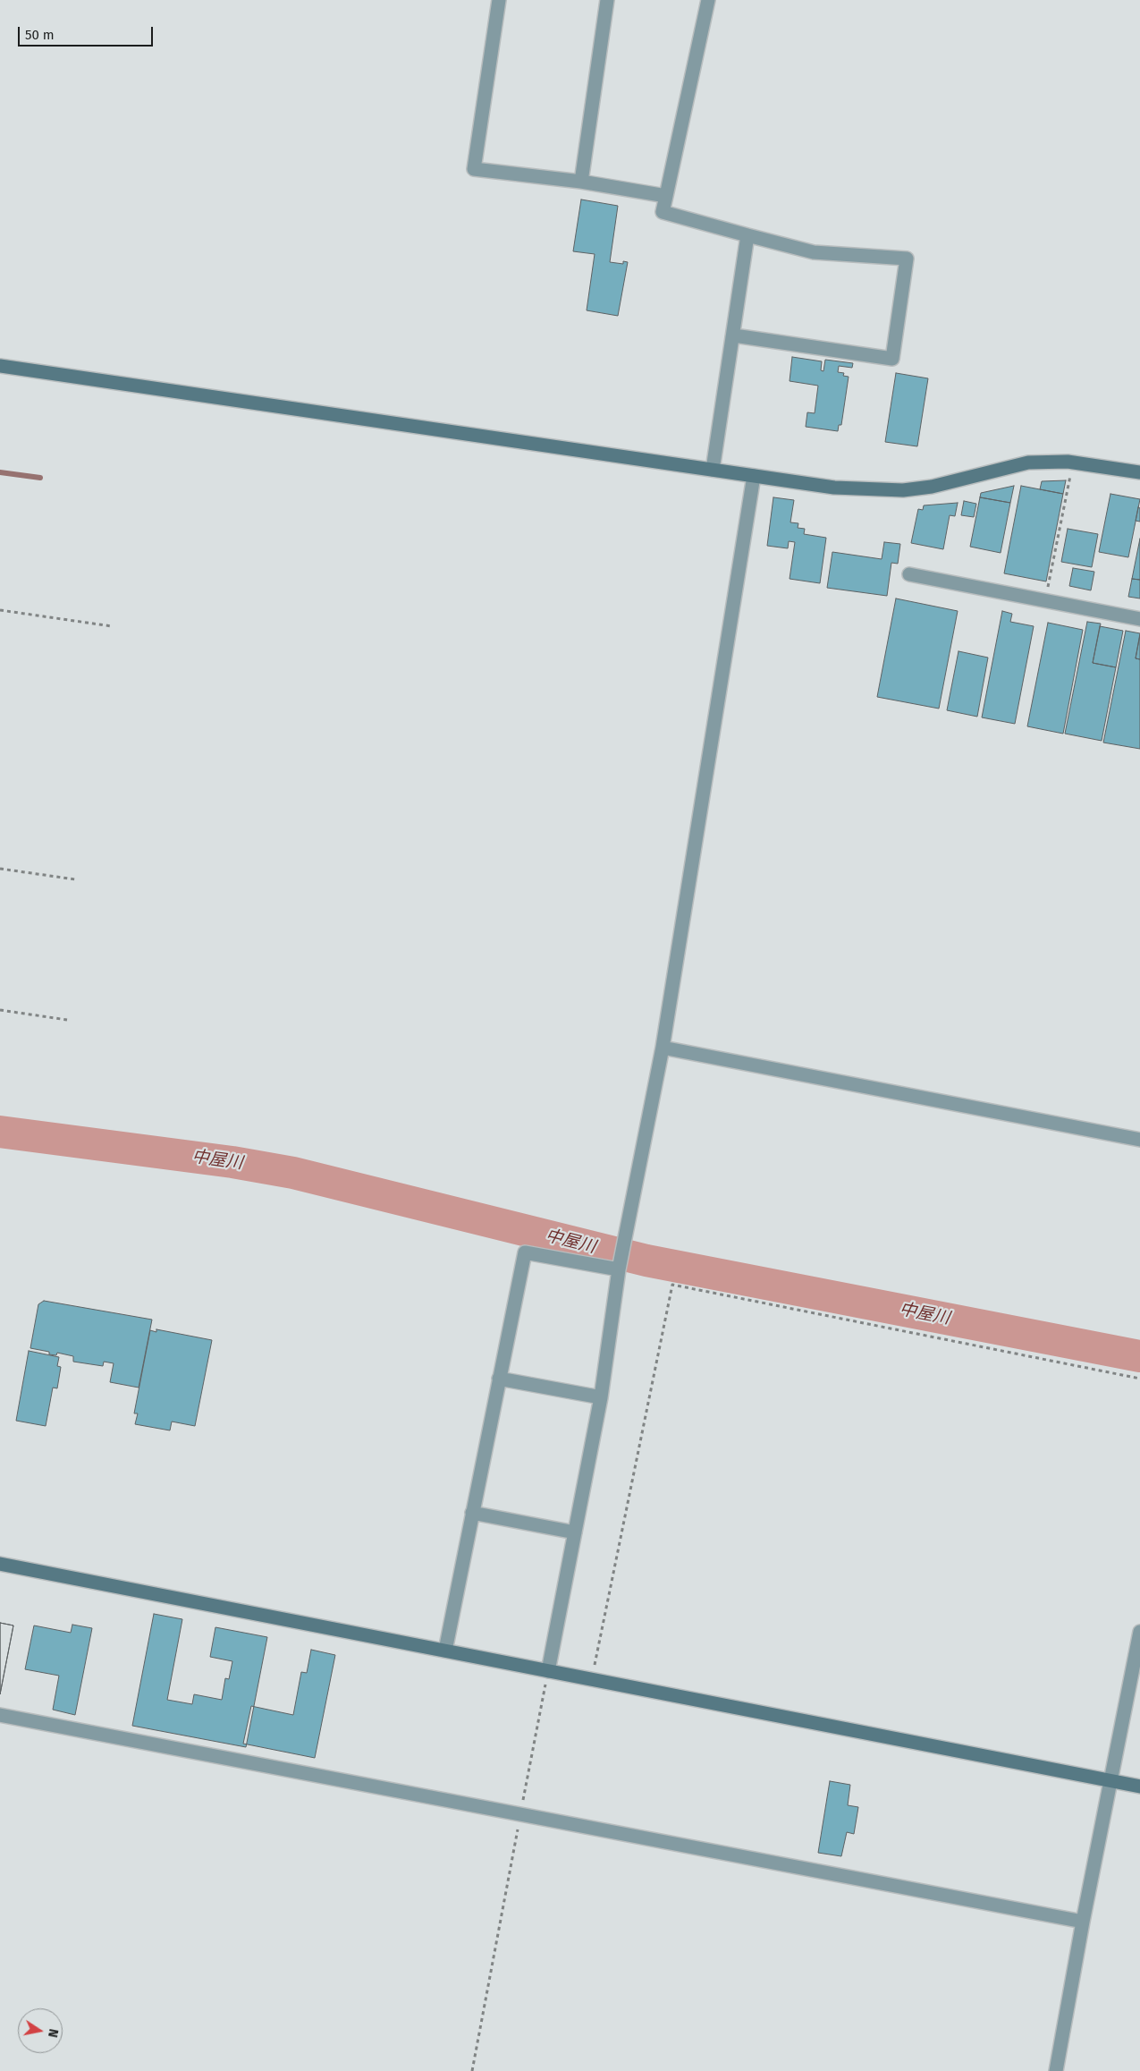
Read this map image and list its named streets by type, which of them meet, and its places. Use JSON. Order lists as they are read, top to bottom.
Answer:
{
  "water": ["中屋川"],
  "scale_bar": "50 m",
  "north": "right"
}
